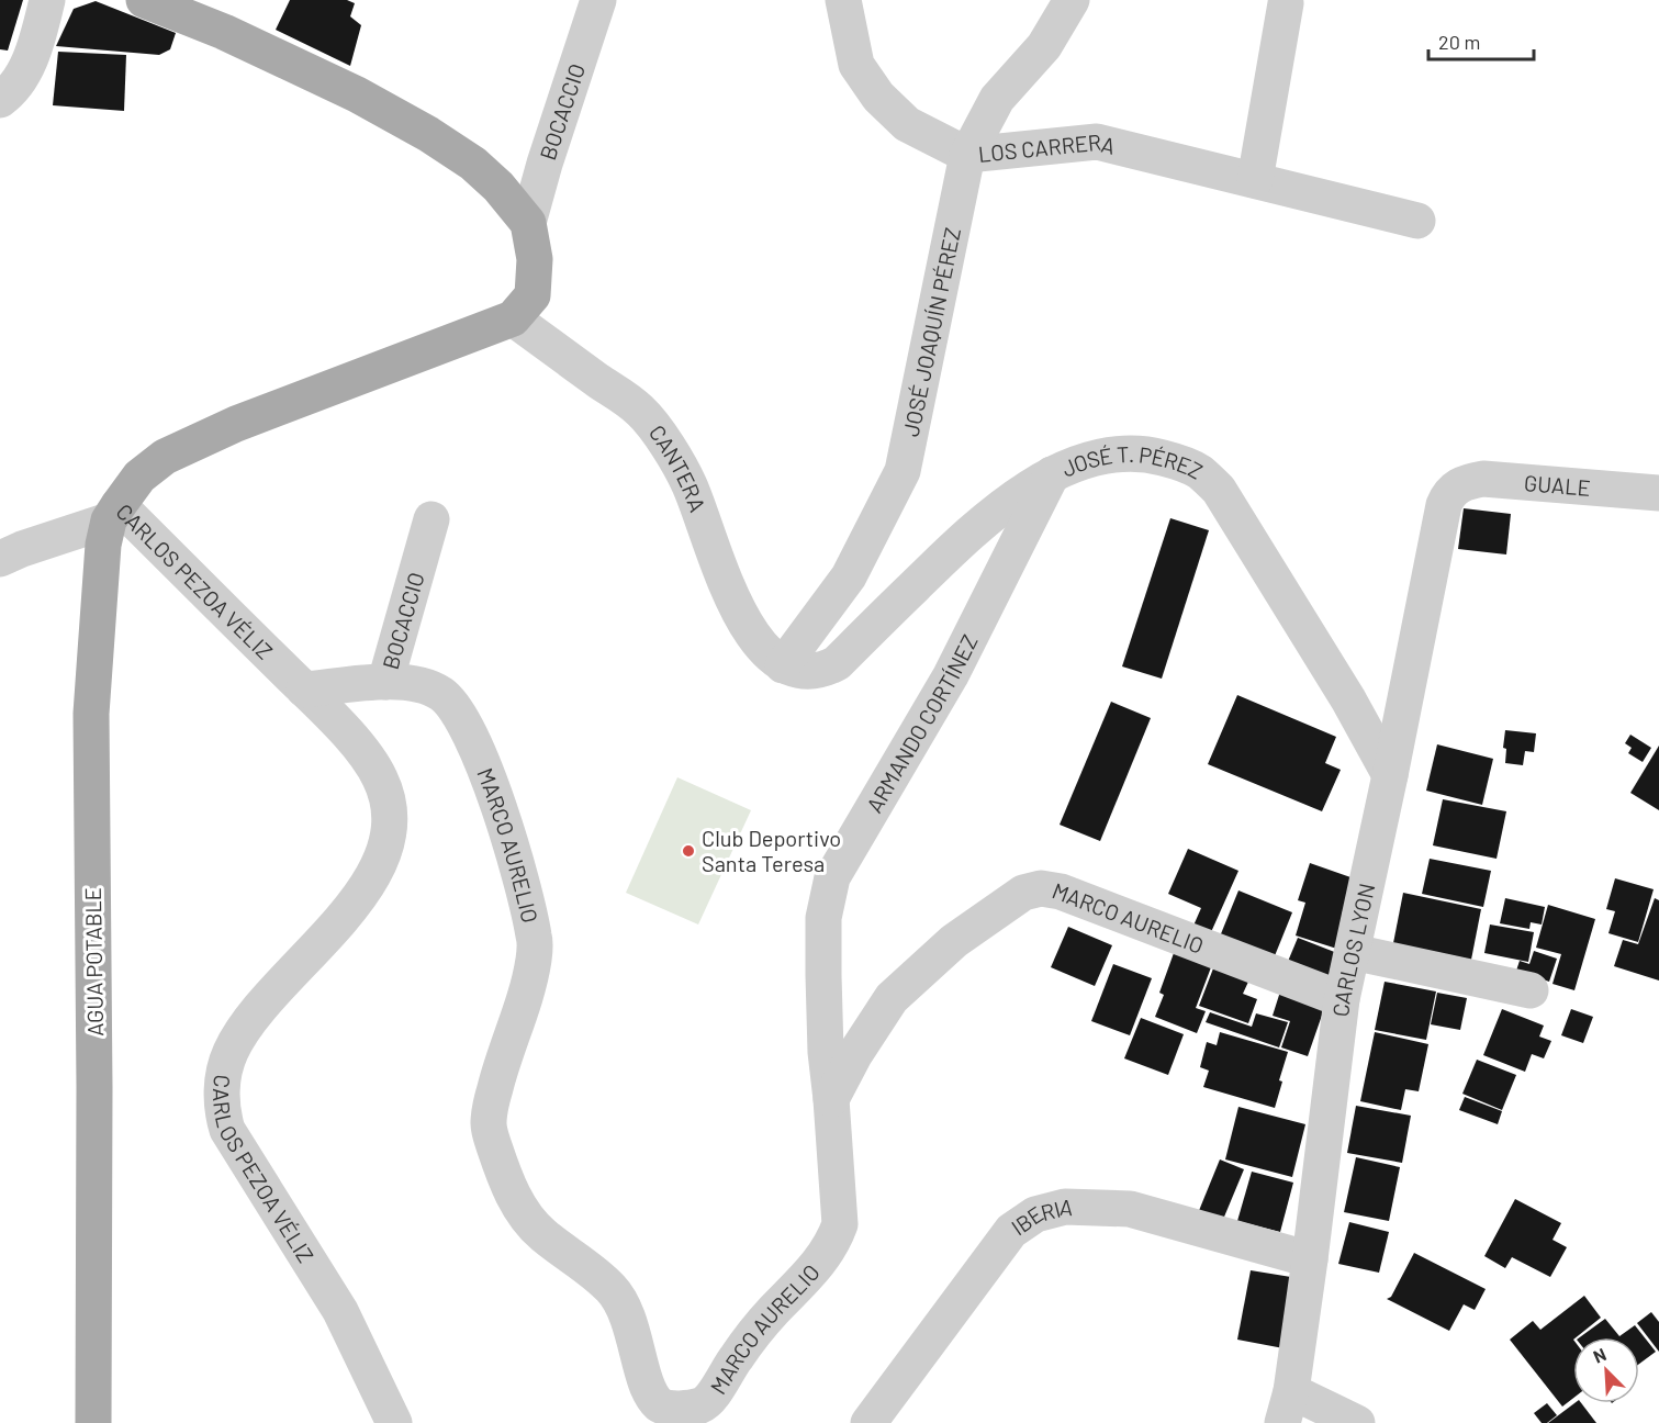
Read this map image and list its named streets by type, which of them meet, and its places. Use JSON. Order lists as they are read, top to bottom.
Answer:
{
  "streets": {
    "main road": ["CARLOS PEZOA VÉLIZ", "AGUA POTABLE"],
    "street": [
      "BOCACCIO",
      "LOS CARRERA",
      "JOSÉ JOAQUÍN PÉREZ",
      "CANTERA",
      "JOSÉ T. PÉREZ",
      "GUALE",
      "ARMANDO CORTÍNEZ",
      "MARCO AURELIO",
      "CARLOS LYON",
      "IBERIA"
    ]
  },
  "crossings": [
    ["BOCACCIO", "MARCO AURELIO"],
    ["LOS CARRERA", "JOSÉ JOAQUÍN PÉREZ"],
    ["JOSÉ JOAQUÍN PÉREZ", "CANTERA"],
    ["JOSÉ JOAQUÍN PÉREZ", "JOSÉ T. PÉREZ"],
    ["CANTERA", "JOSÉ T. PÉREZ"],
    ["CANTERA", "CARLOS PEZOA VÉLIZ"],
    ["JOSÉ T. PÉREZ", "ARMANDO CORTÍNEZ"],
    ["JOSÉ T. PÉREZ", "CARLOS LYON"],
    ["GUALE", "CARLOS LYON"],
    ["CARLOS PEZOA VÉLIZ", "MARCO AURELIO"],
    ["CARLOS PEZOA VÉLIZ", "AGUA POTABLE"],
    ["ARMANDO CORTÍNEZ", "MARCO AURELIO"],
    ["MARCO AURELIO", "CARLOS LYON"],
    ["CARLOS LYON", "IBERIA"]
  ],
  "places": ["Club Deportivo Santa Teresa"],
  "scale_bar": "20 m",
  "north": "top left"
}
